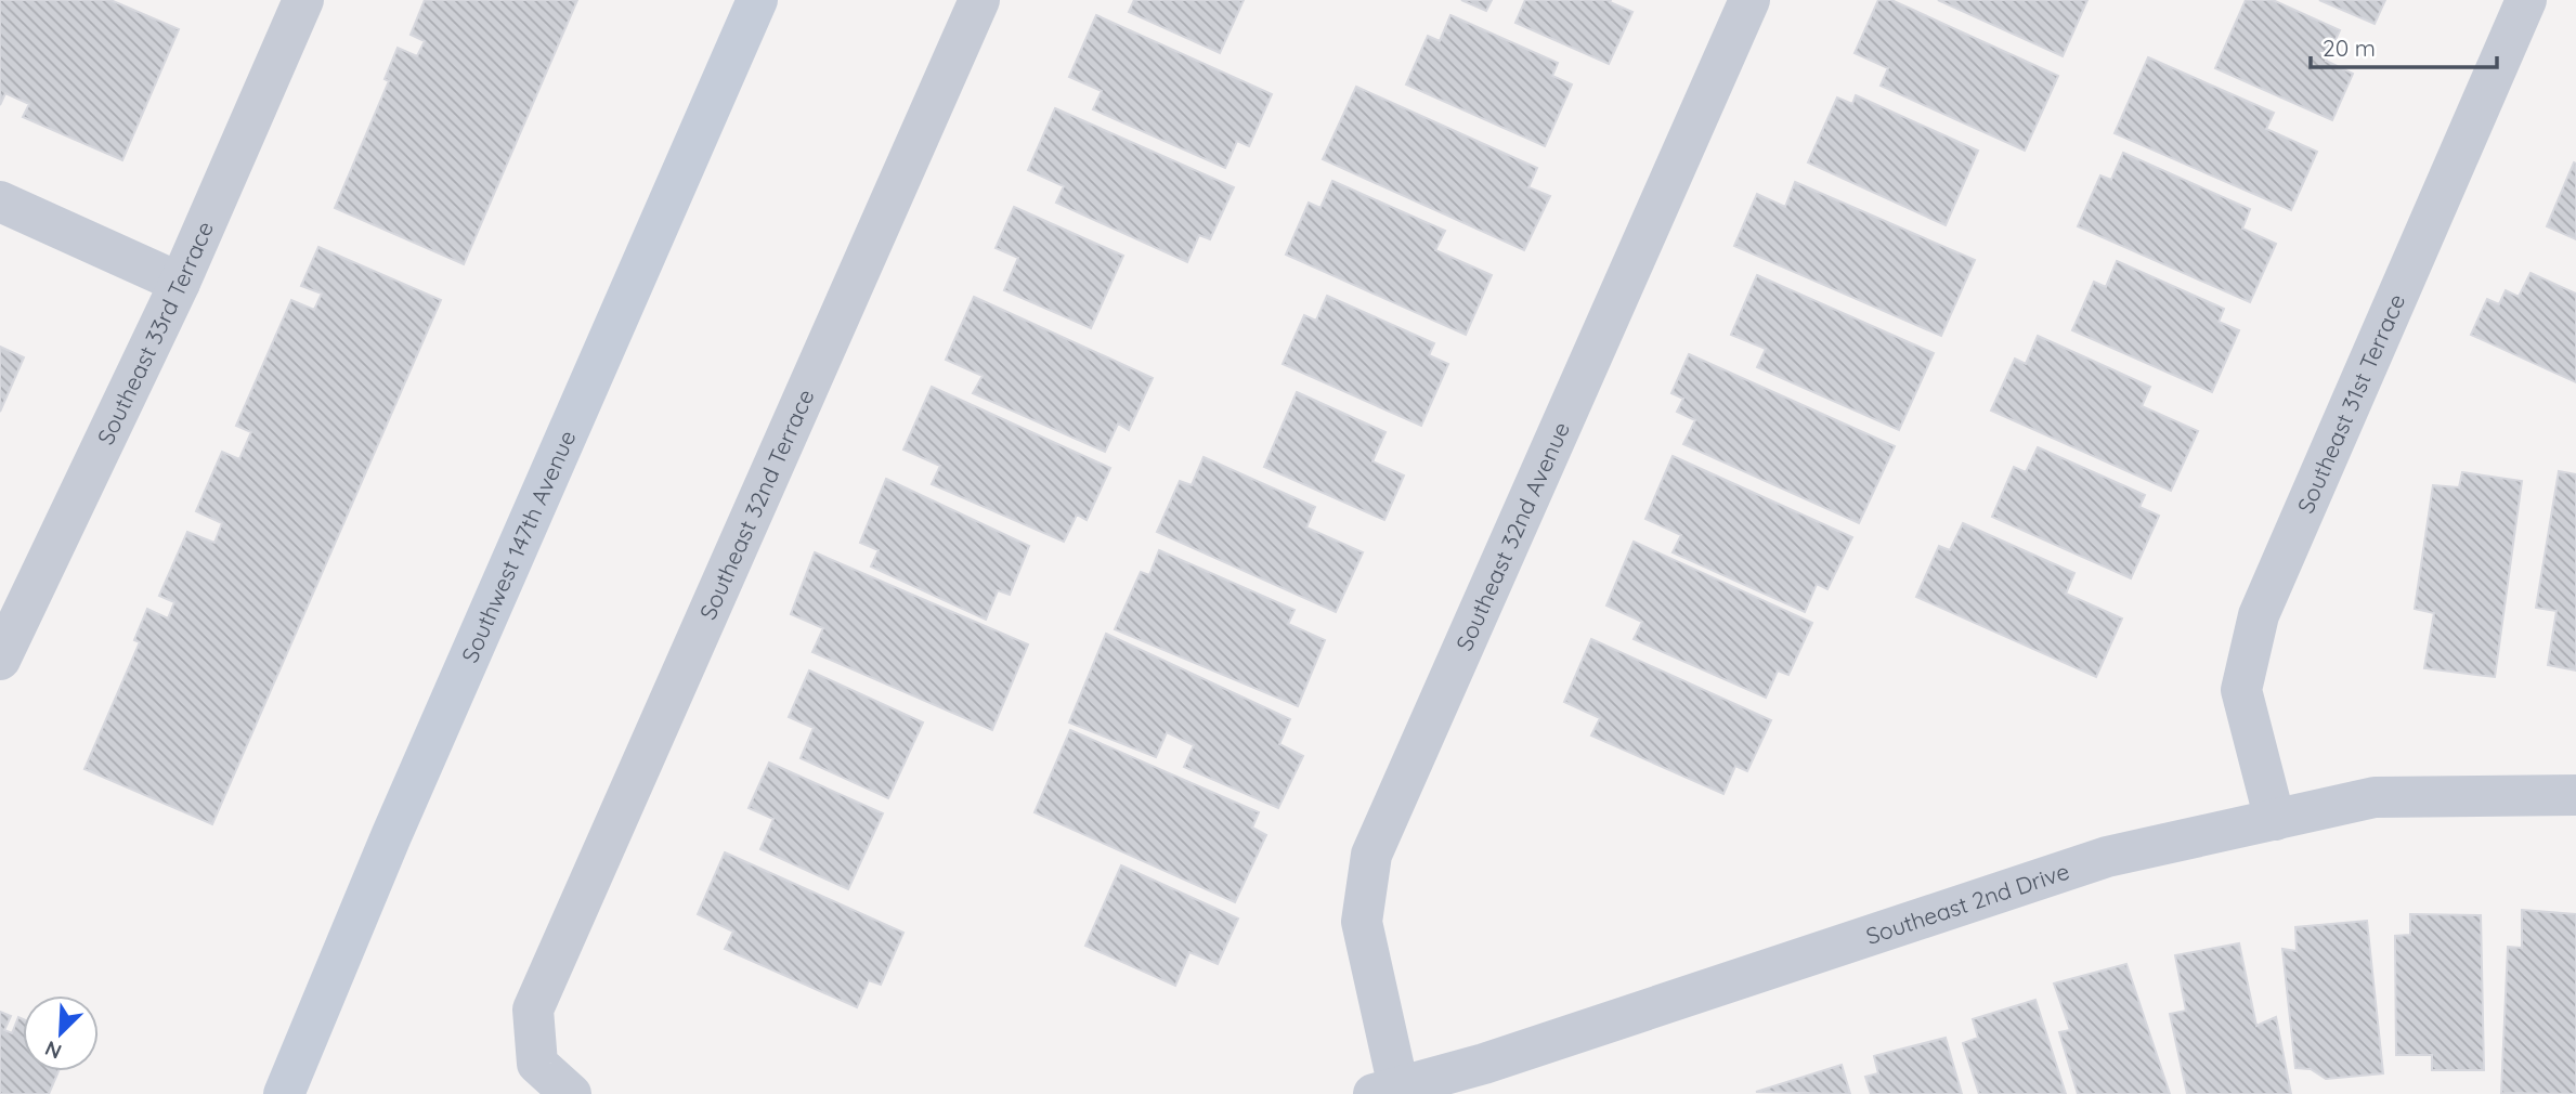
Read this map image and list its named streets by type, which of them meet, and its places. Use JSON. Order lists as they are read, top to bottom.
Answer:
{
  "streets": {
    "street": [
      "Southeast 33rd Terrace",
      "Southeast 31st Terrace",
      "Southeast 32nd Terrace",
      "Southeast 32nd Avenue",
      "Southwest 147th Avenue",
      "Southeast 2nd Drive"
    ]
  },
  "crossings": [
    ["Southeast 31st Terrace", "Southeast 2nd Drive"],
    ["Southeast 32nd Avenue", "Southeast 2nd Drive"]
  ],
  "scale_bar": "20 m",
  "north": "bottom left"
}
